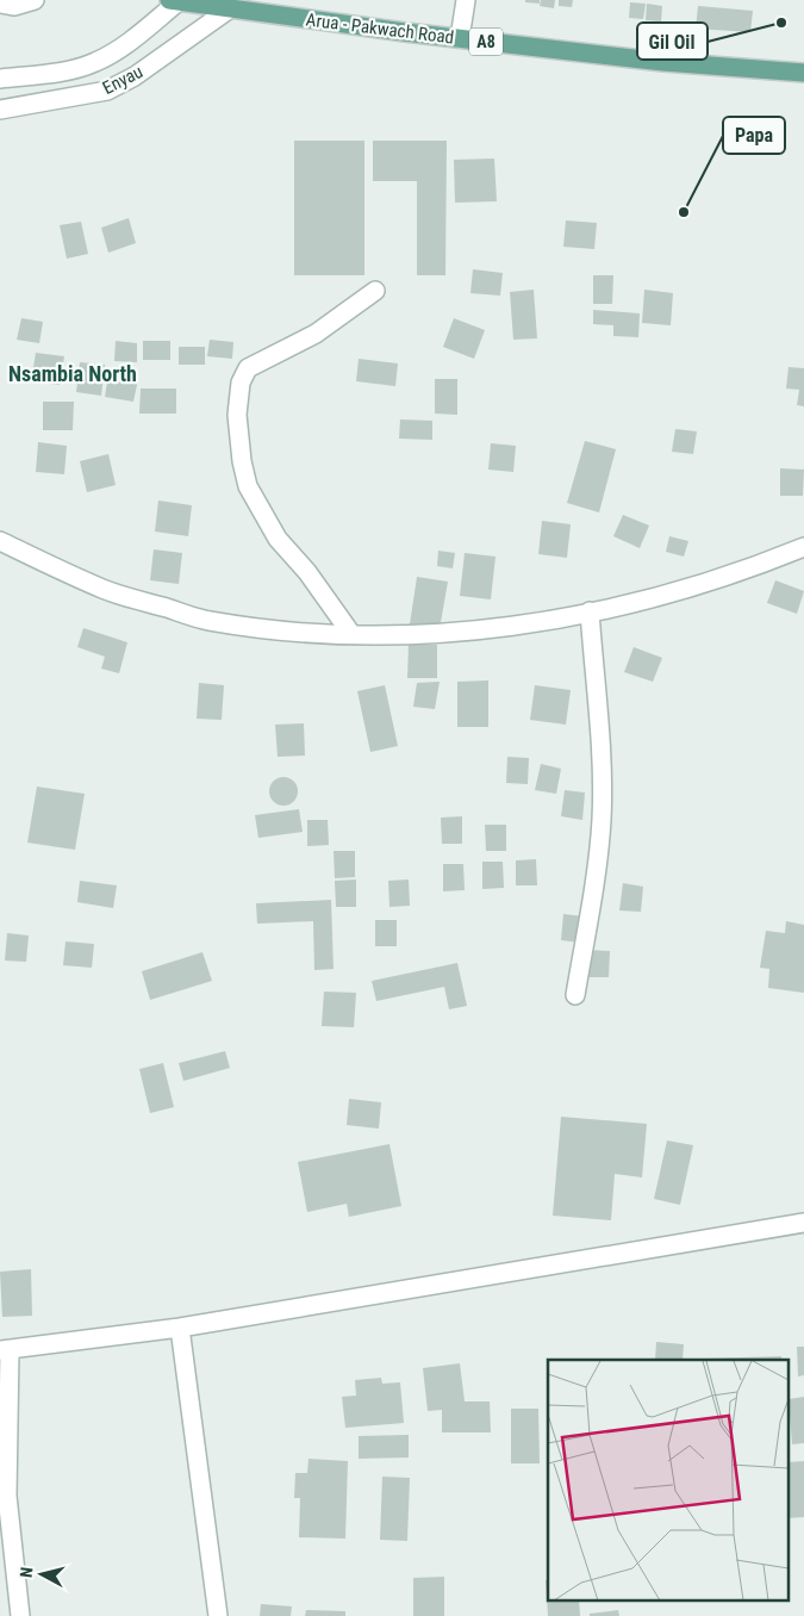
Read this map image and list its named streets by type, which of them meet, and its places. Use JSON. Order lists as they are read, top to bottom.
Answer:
{
  "streets": {
    "main road": ["Arua - Pakwach Road", "A8"],
    "street": ["Enyau"]
  },
  "crossings": [
    ["Arua - Pakwach Road", "Enyau"]
  ],
  "districts": ["Nsambia North"],
  "places": ["Gil Oil", "Papa"],
  "north": "left"
}
